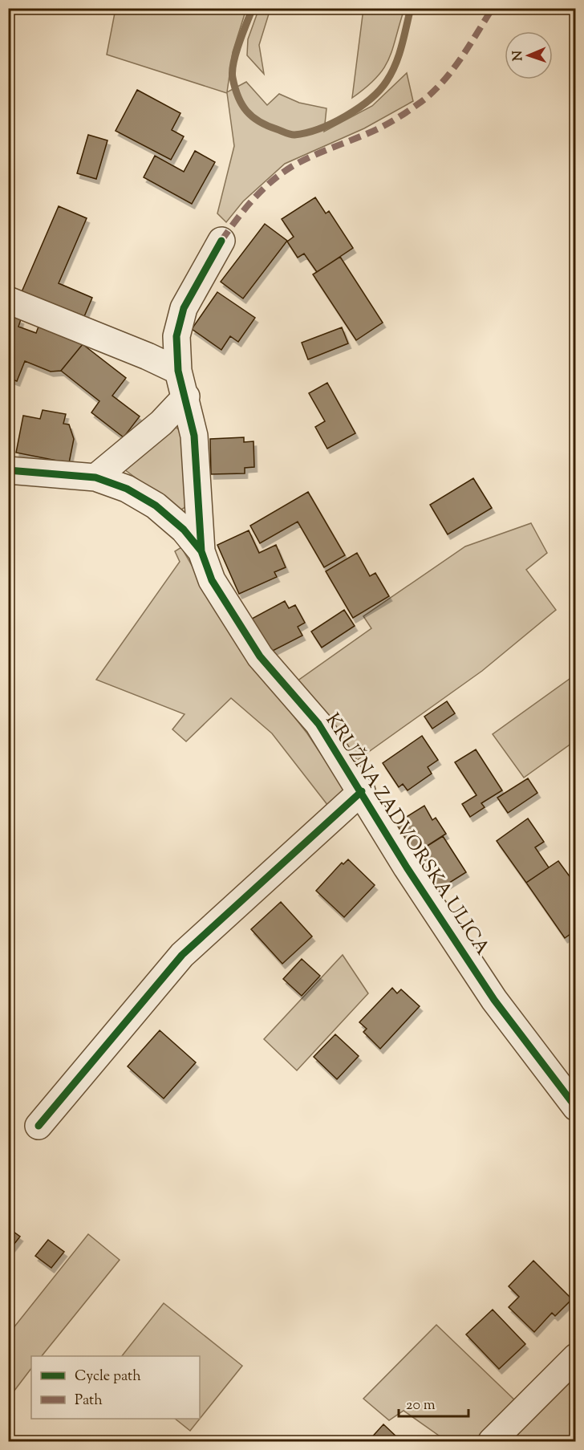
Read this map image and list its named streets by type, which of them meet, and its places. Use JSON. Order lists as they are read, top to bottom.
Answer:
{
  "streets": {
    "street": ["KRUŽNA ZADVORSKA ULICA"]
  },
  "legend": ["Cycle path", "Path"],
  "scale_bar": "20 m",
  "north": "left"
}
